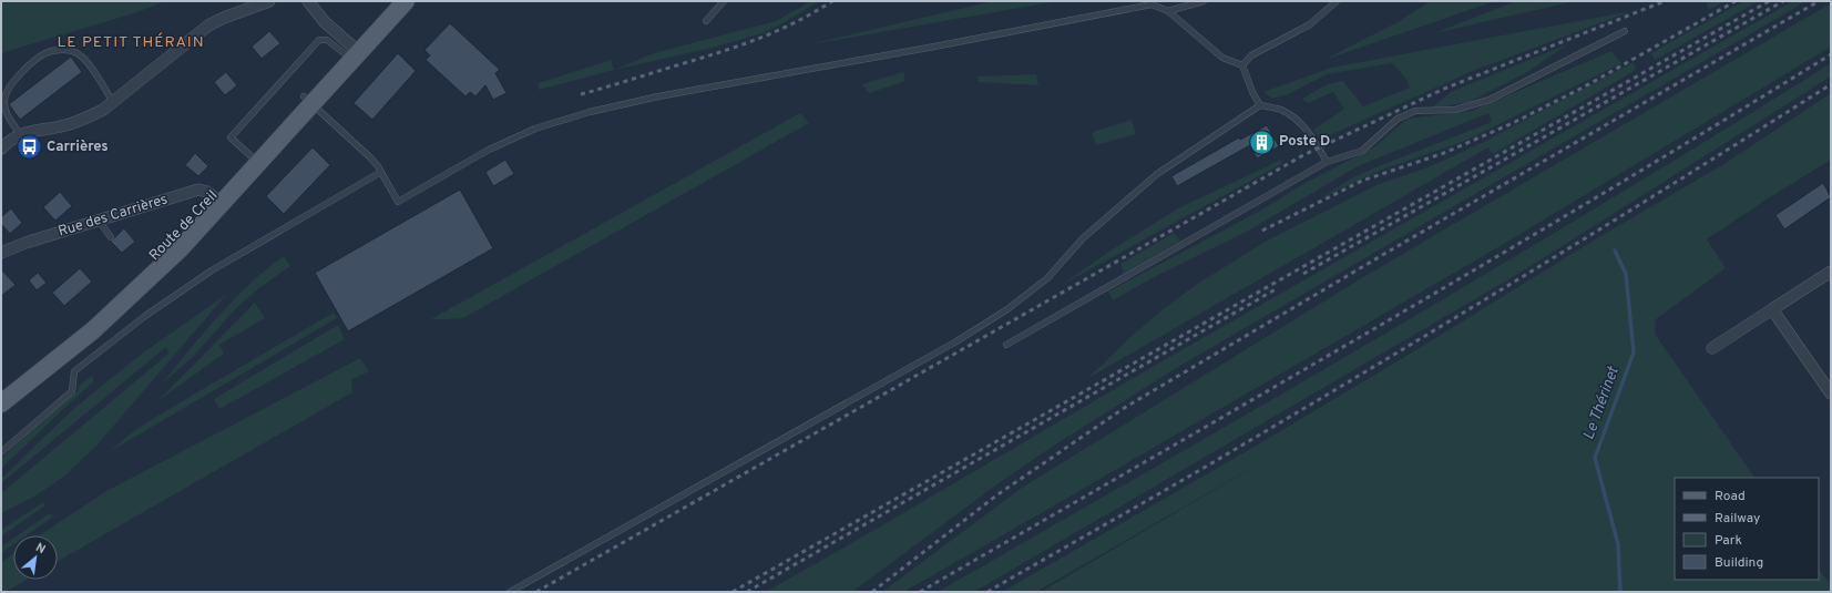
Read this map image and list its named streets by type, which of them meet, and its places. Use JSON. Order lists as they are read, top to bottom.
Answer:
{
  "streets": {
    "main road": ["Route de Creil"],
    "street": ["Rue des Carrières"]
  },
  "crossings": [
    ["Rue des Carrières", "Route de Creil"]
  ],
  "districts": ["LE PETIT THÉRAIN"],
  "water": ["Le Thérinet"],
  "places": {
    "building": ["Poste D"],
    "bus stop": ["Carrières"]
  },
  "legend": [
    "Road",
    "Railway",
    "Park",
    "Building"
  ],
  "north": "top right"
}
